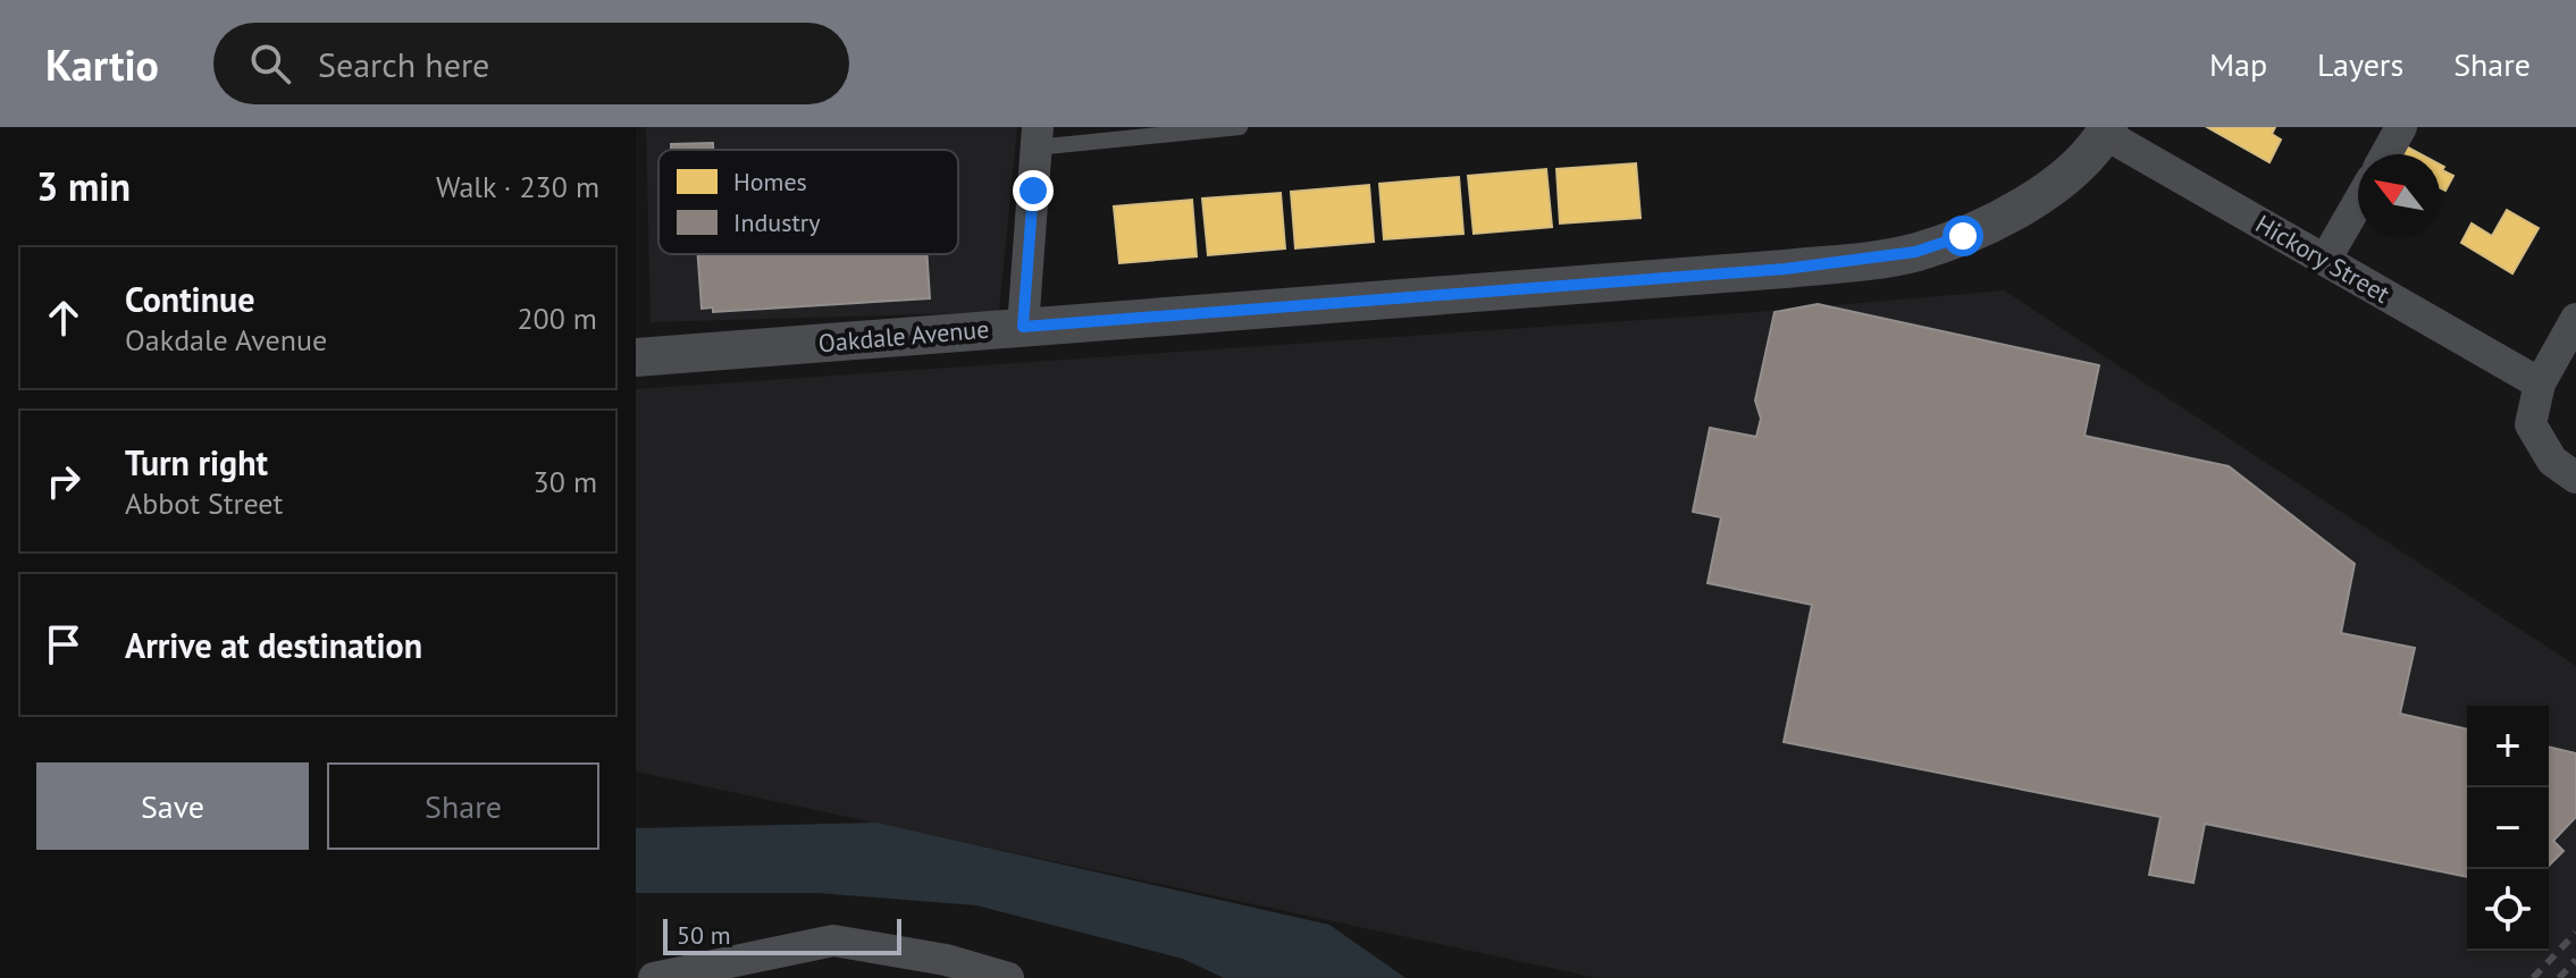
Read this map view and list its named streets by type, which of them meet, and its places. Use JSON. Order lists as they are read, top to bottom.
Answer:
{
  "streets": {
    "street": ["Hickory Street", "Oakdale Avenue"]
  },
  "crossings": [
    ["Hickory Street", "Oakdale Avenue"]
  ],
  "legend": ["Homes", "Industry"],
  "scale_bar": "50 m",
  "north": "top left",
  "page": {
    "header": "Kartio",
    "search": "Search here",
    "nav": ["Map", "Layers", "Share"],
    "heading": ["3 min", "Walk · 230 m"],
    "list": [
      ["Continue", "Oakdale Avenue", "200 m"],
      ["Turn right", "Abbot Street", "30 m"],
      "Arrive at destination"
    ],
    "map_buttons": ["+", "−"],
    "buttons": ["Save", "Share"],
    "scale": "50 m"
  }
}
